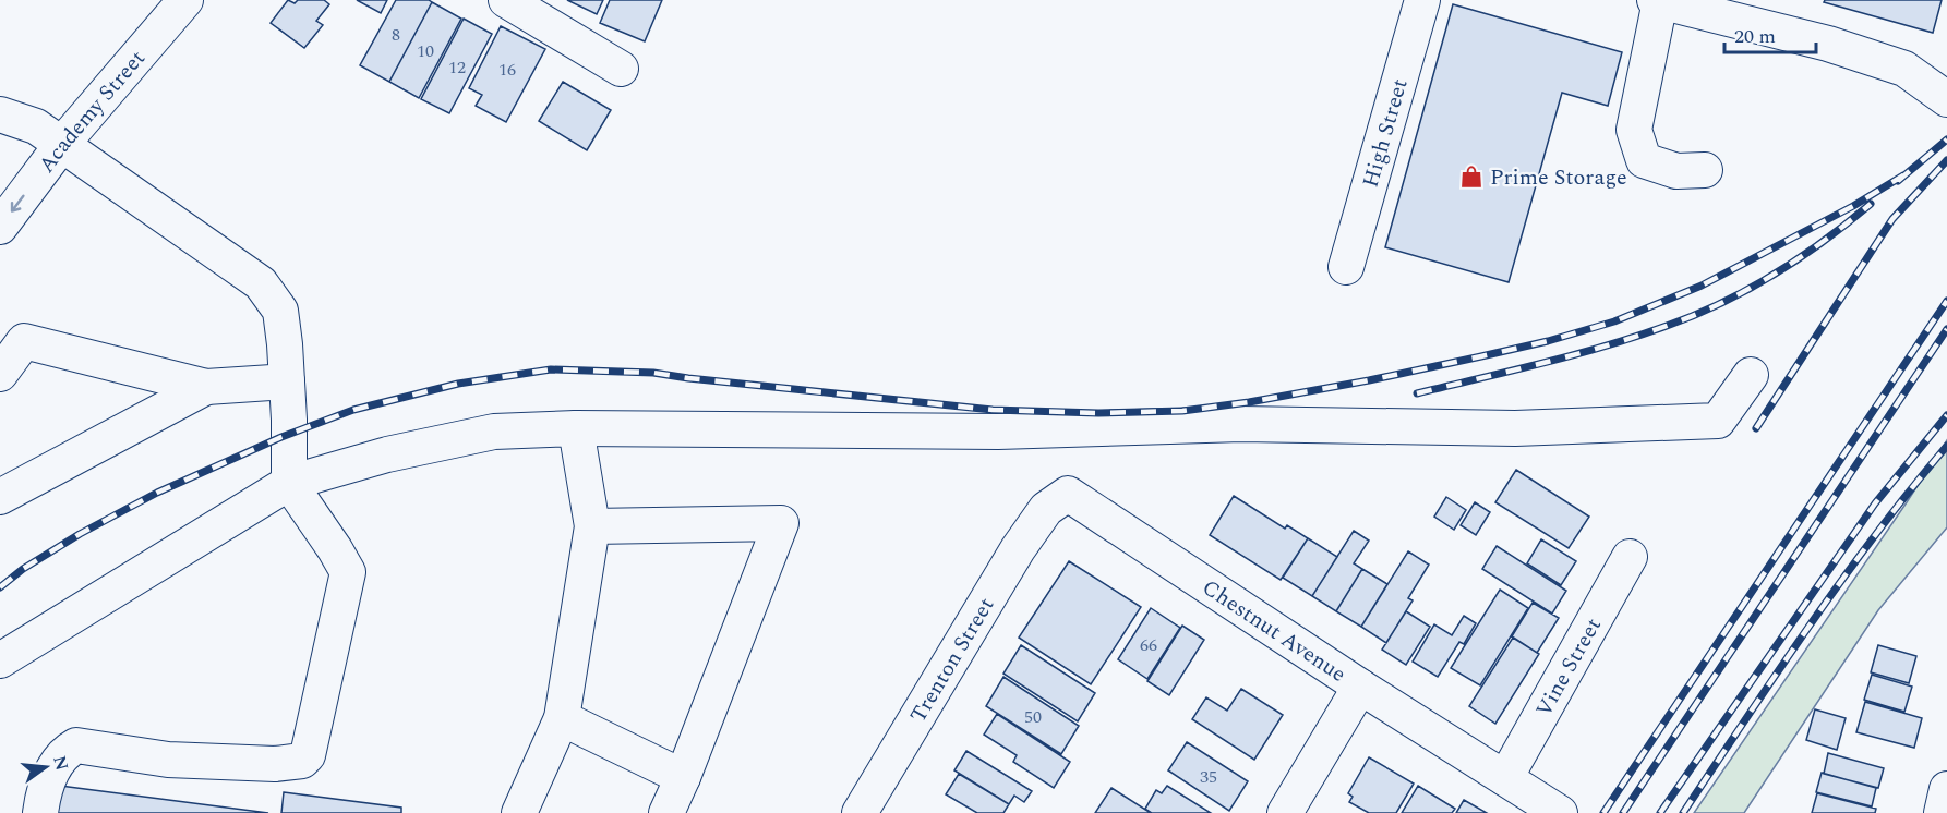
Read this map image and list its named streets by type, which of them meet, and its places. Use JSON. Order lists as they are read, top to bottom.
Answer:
{
  "streets": {
    "street": [
      "Academy Street",
      "High Street",
      "Chestnut Avenue",
      "Trenton Street",
      "Vine Street"
    ]
  },
  "crossings": [
    ["Chestnut Avenue", "Trenton Street"],
    ["Chestnut Avenue", "Vine Street"]
  ],
  "one_way": ["Academy Street"],
  "places": {
    "shop": ["Prime Storage"]
  },
  "house_numbers": [
    "8",
    "10",
    "12",
    "16",
    "66",
    "50",
    "35"
  ],
  "scale_bar": "20 m",
  "north": "right"
}
